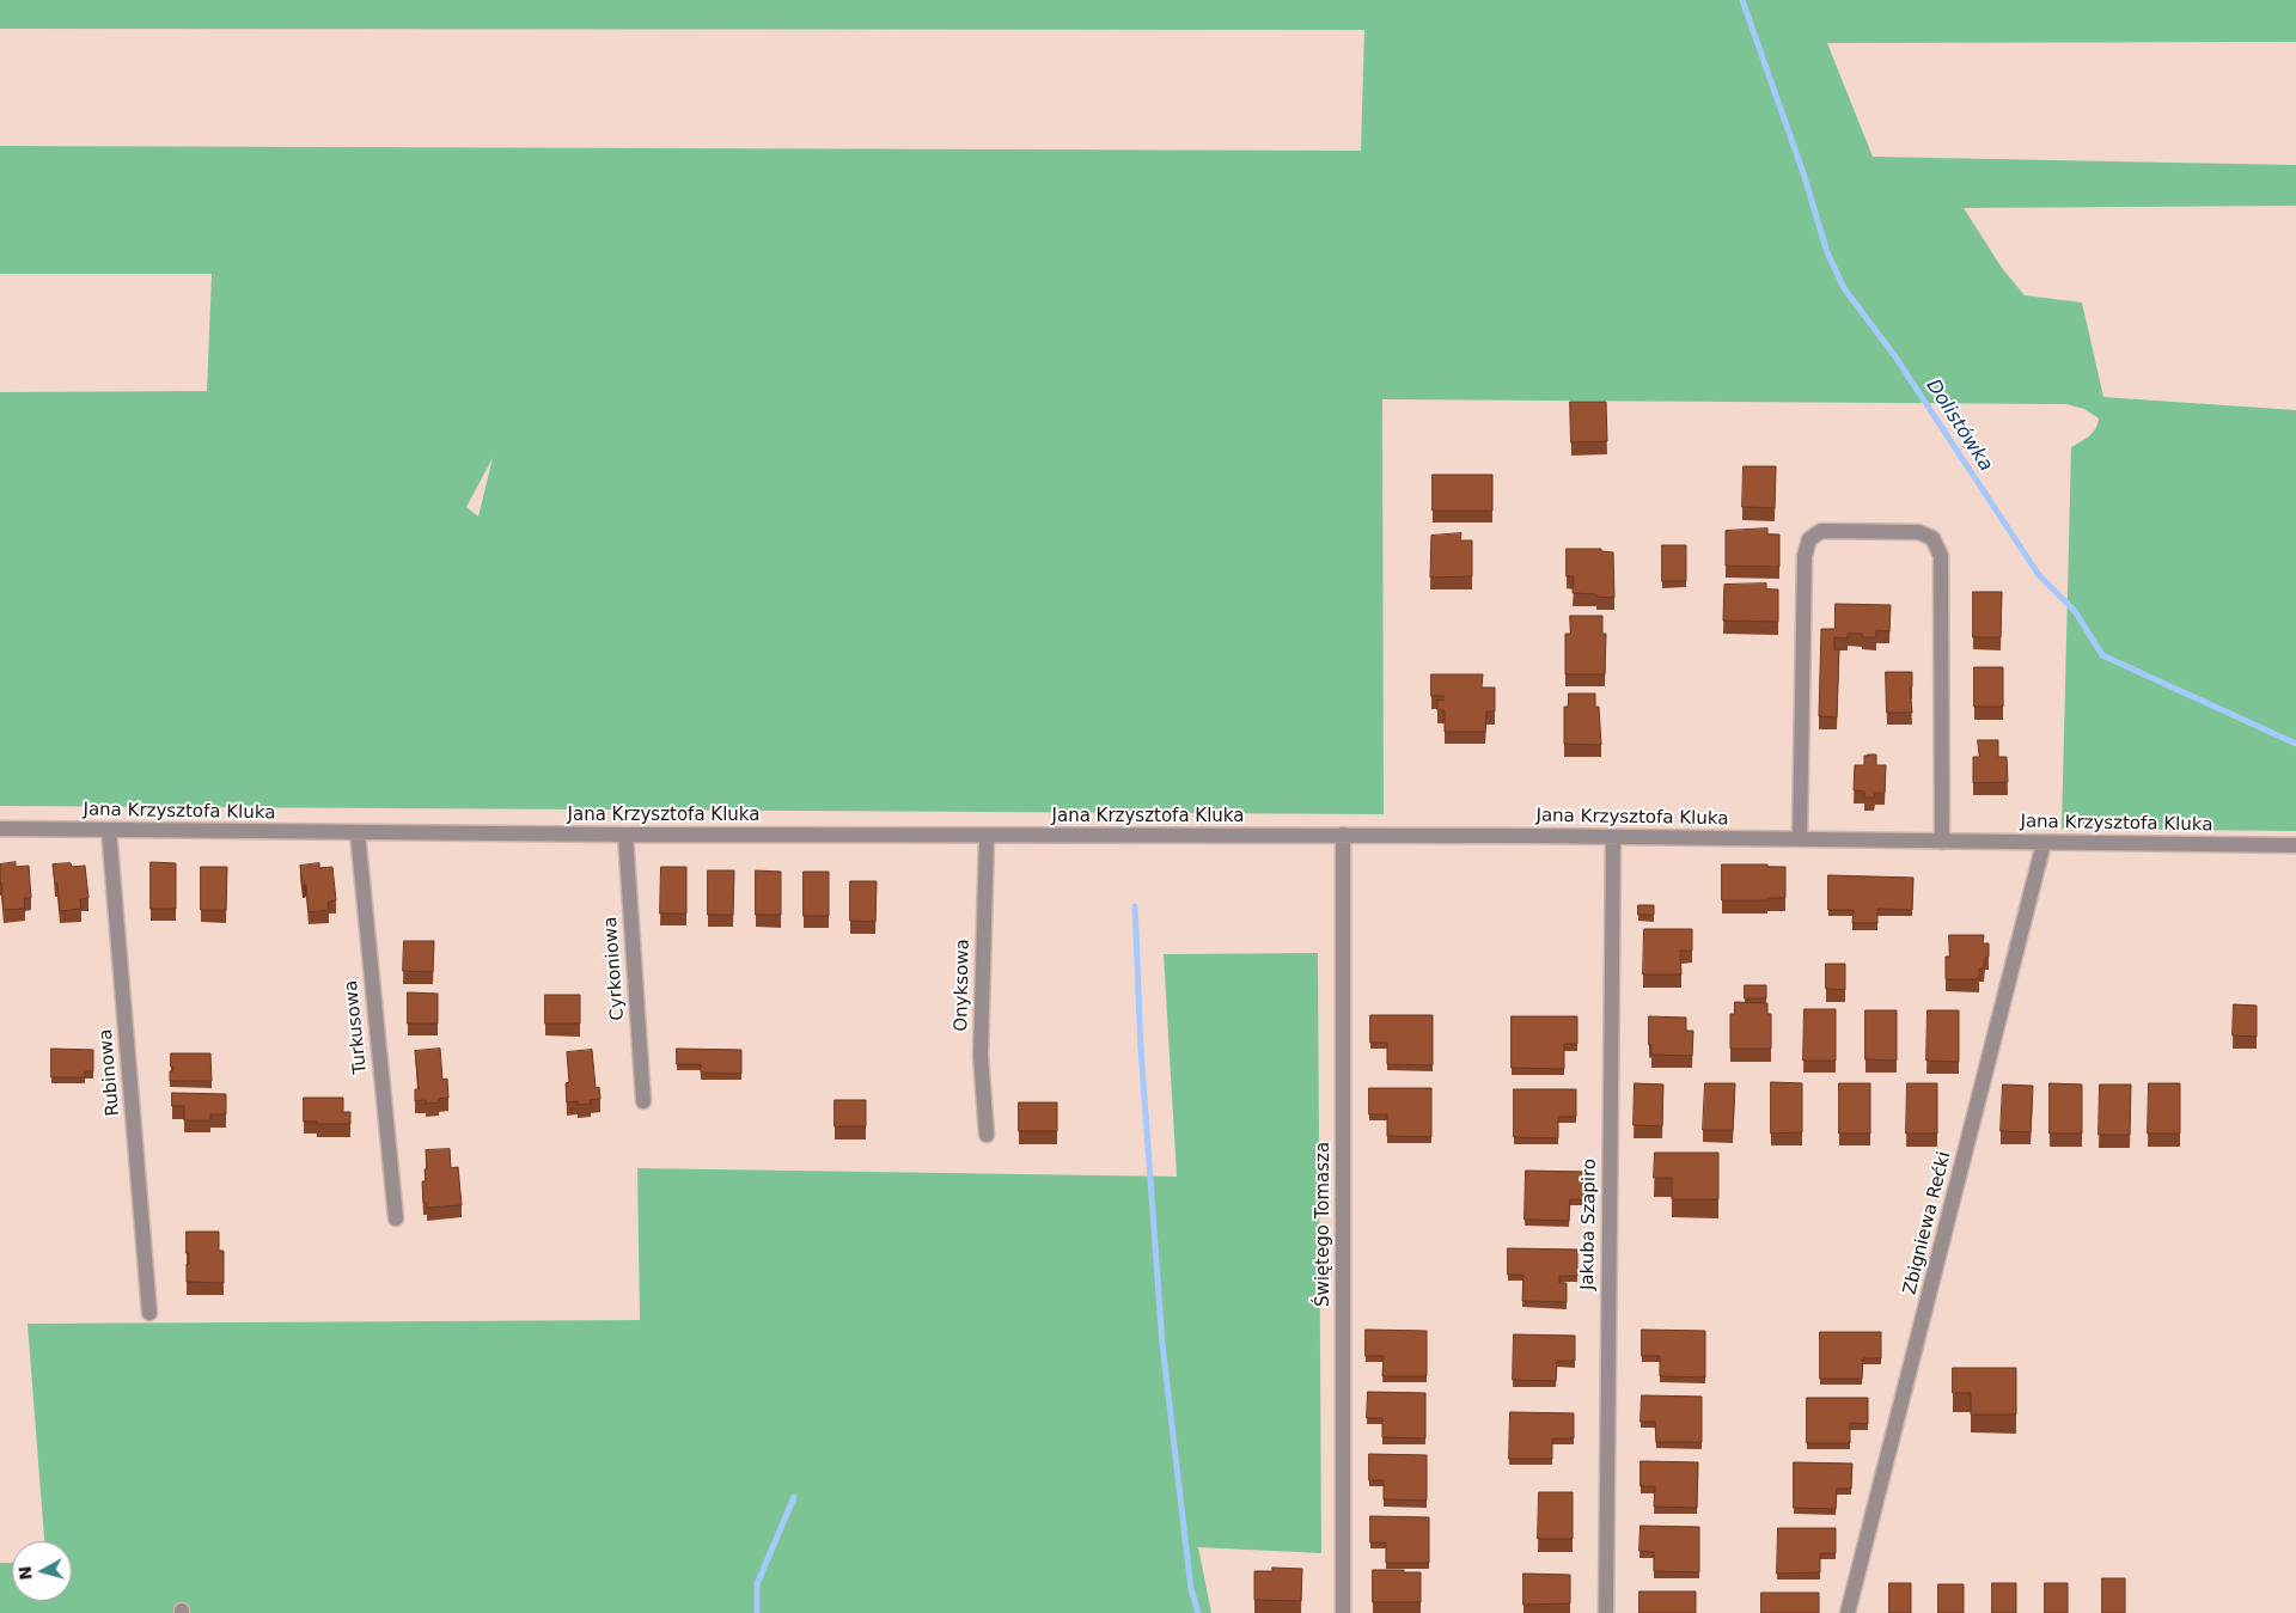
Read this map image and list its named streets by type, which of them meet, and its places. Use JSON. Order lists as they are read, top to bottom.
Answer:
{
  "streets": {
    "street": [
      "Jana Krzysztofa Kluka",
      "Cyrkoniowa",
      "Onyksowa",
      "Turkusowa",
      "Rubinowa",
      "Zbigniewa Rećki",
      "Świętego Tomasza",
      "Jakuba Szapiro"
    ]
  },
  "crossings": [
    ["Jana Krzysztofa Kluka", "Cyrkoniowa"],
    ["Jana Krzysztofa Kluka", "Onyksowa"],
    ["Jana Krzysztofa Kluka", "Turkusowa"],
    ["Jana Krzysztofa Kluka", "Rubinowa"],
    ["Jana Krzysztofa Kluka", "Zbigniewa Rećki"],
    ["Jana Krzysztofa Kluka", "Świętego Tomasza"],
    ["Jana Krzysztofa Kluka", "Jakuba Szapiro"]
  ],
  "water": ["Dolistówka"],
  "north": "left"
}
